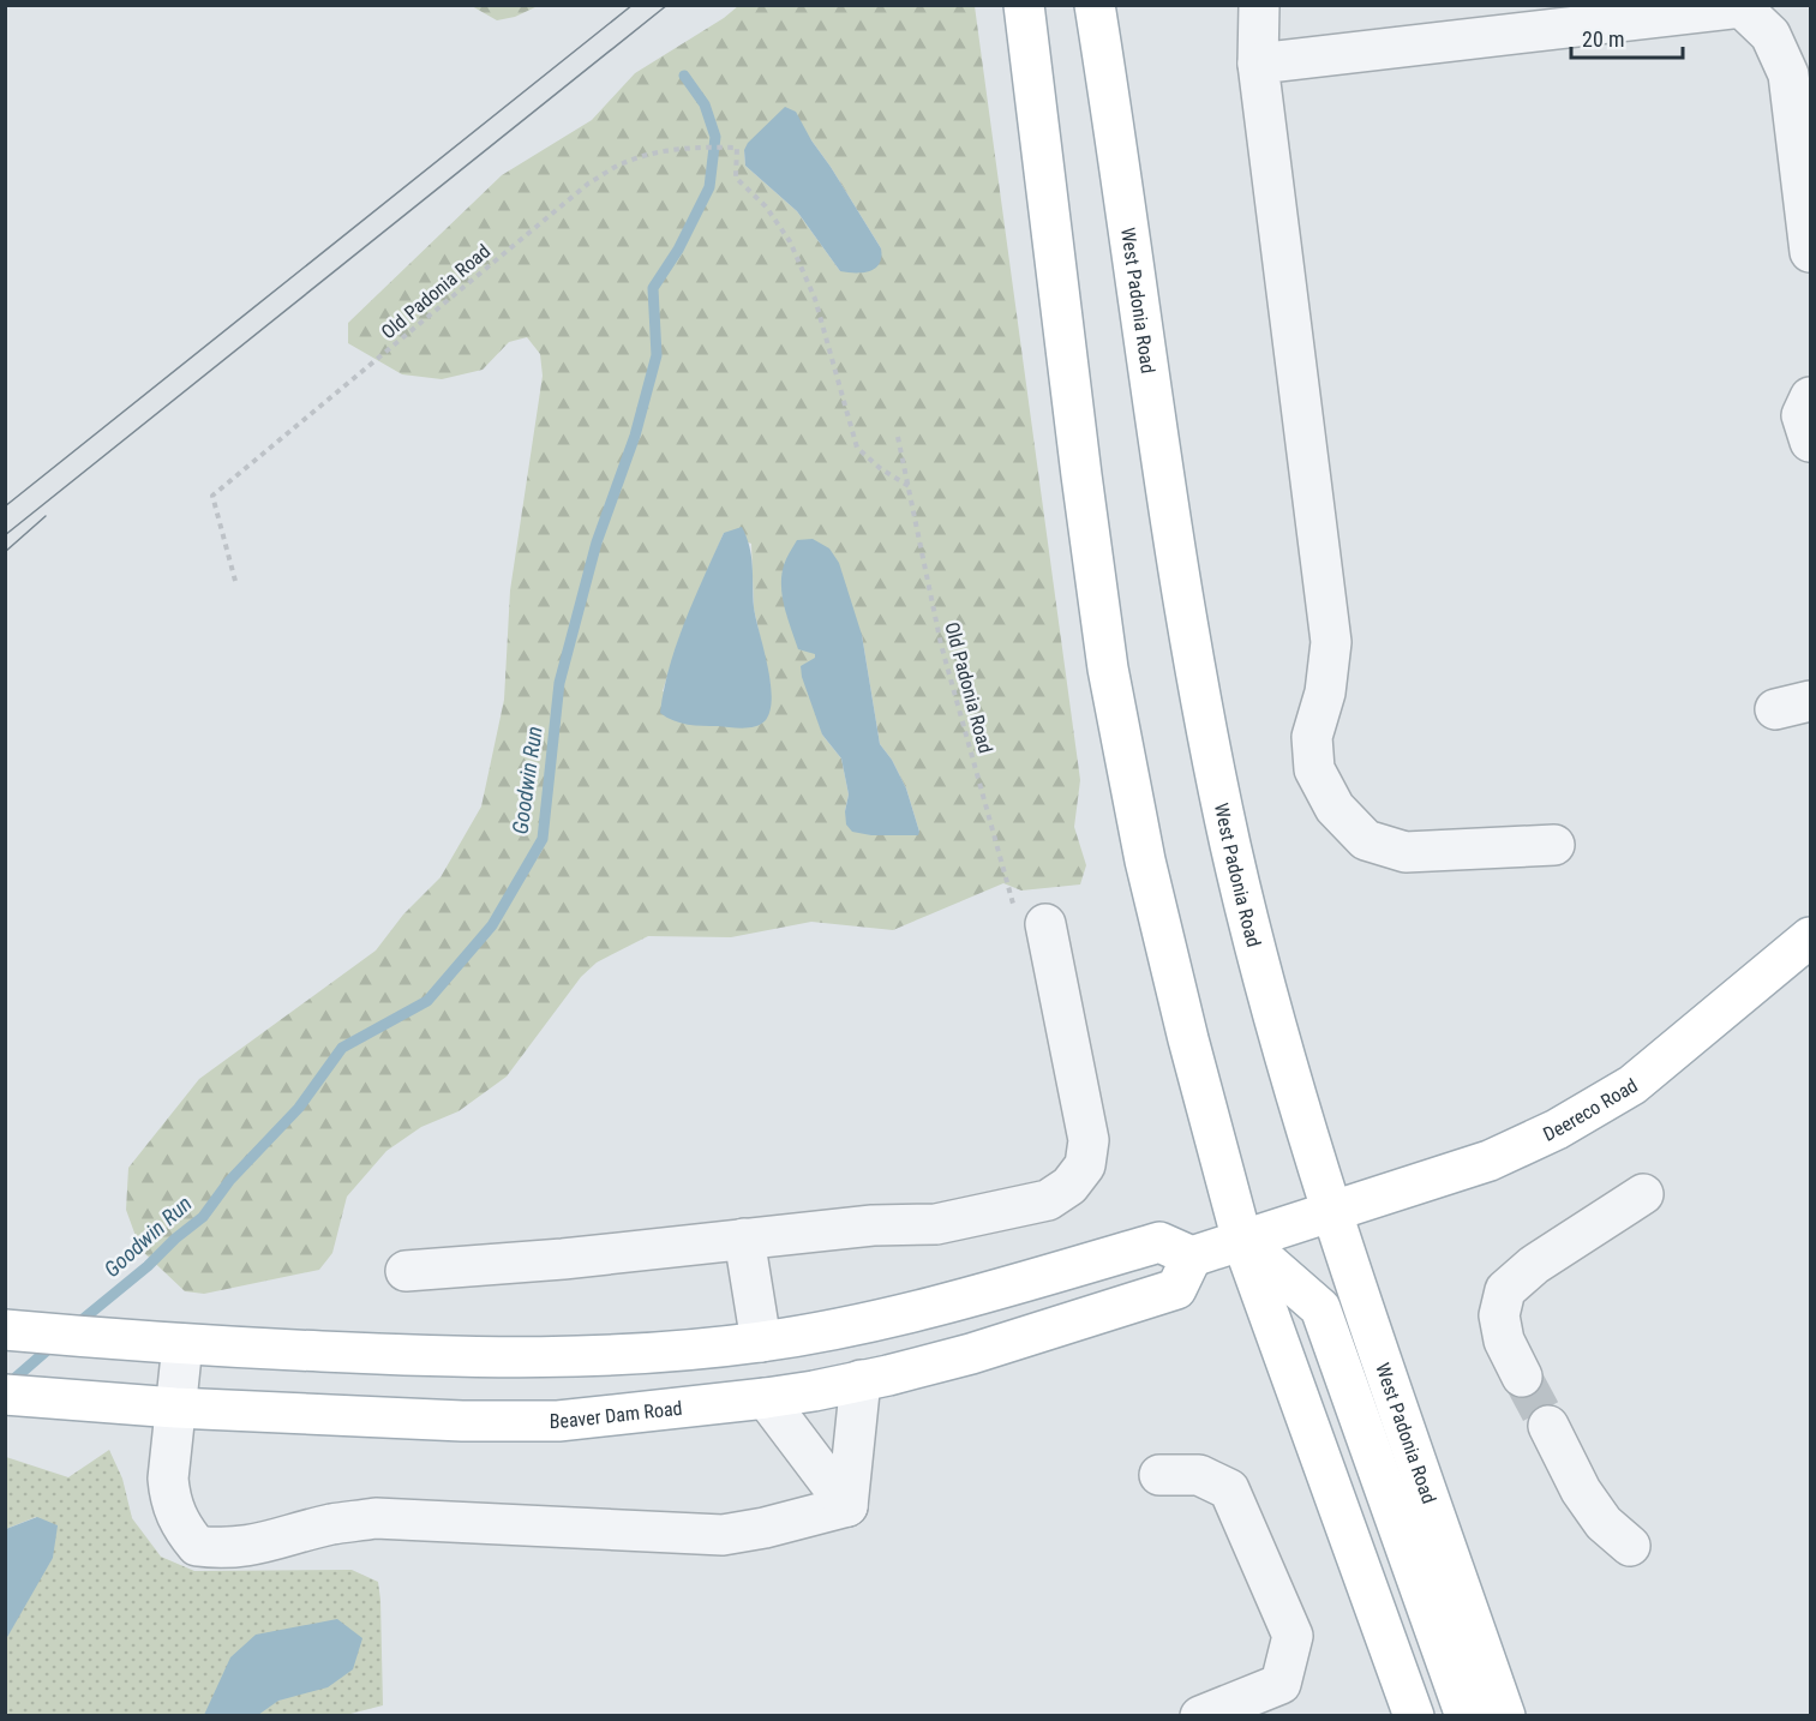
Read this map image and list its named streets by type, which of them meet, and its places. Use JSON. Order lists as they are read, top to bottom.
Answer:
{
  "streets": {
    "main road": ["West Padonia Road", "Deereco Road", "Beaver Dam Road"],
    "path": ["Old Padonia Road"]
  },
  "crossings": [
    ["West Padonia Road", "Deereco Road"]
  ],
  "water": ["Goodwin Run"],
  "scale_bar": "20 m"
}
